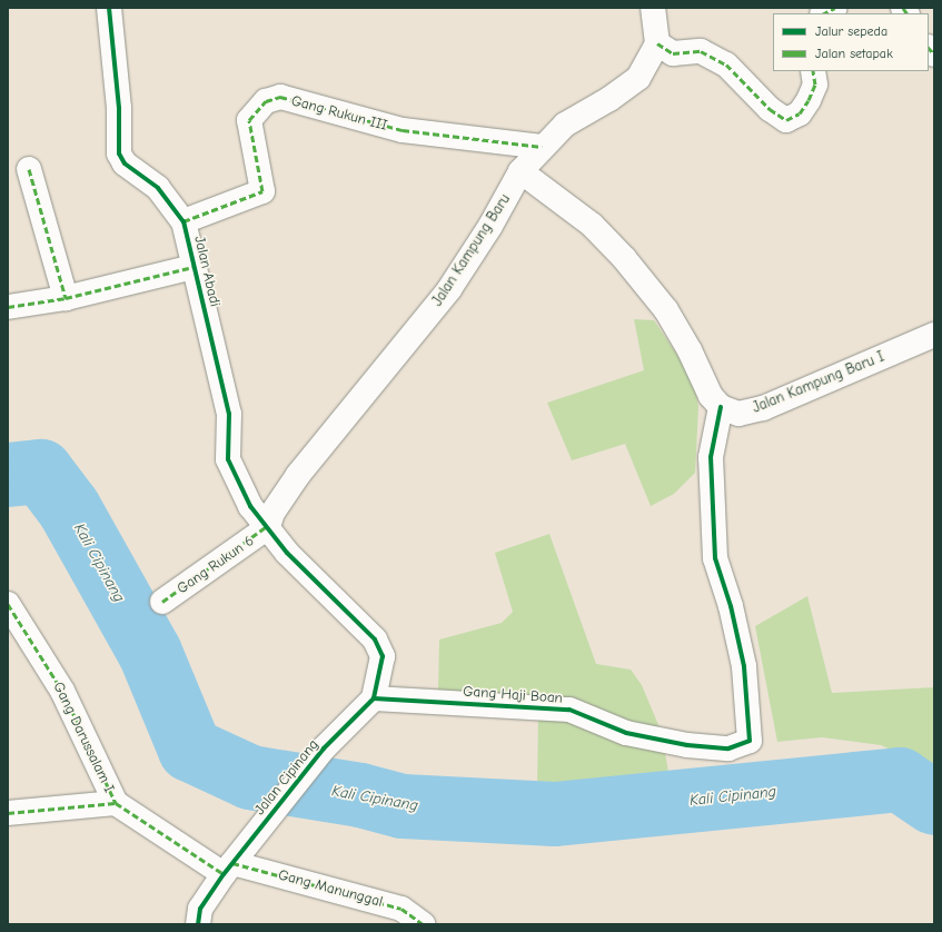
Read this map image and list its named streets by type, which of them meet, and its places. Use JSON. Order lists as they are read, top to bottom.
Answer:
{
  "streets": {
    "street": [
      "Gang Rukun III",
      "Jalan Kampung Baru",
      "Jalan Abadi",
      "Jalan Kampung Baru I",
      "Gang Rukun 6",
      "Gang Haji Boan",
      "Gang Darussalam I",
      "Jalan Cipinang",
      "Gang Manunggal"
    ]
  },
  "crossings": [
    ["Gang Rukun III", "Jalan Kampung Baru"],
    ["Gang Rukun III", "Jalan Abadi"],
    ["Jalan Kampung Baru", "Jalan Abadi"],
    ["Jalan Kampung Baru", "Gang Rukun 6"],
    ["Jalan Abadi", "Gang Rukun 6"],
    ["Jalan Kampung Baru I", "Gang Haji Boan"],
    ["Gang Haji Boan", "Jalan Cipinang"],
    ["Gang Darussalam I", "Jalan Cipinang"],
    ["Gang Darussalam I", "Gang Manunggal"],
    ["Jalan Cipinang", "Gang Manunggal"]
  ],
  "water": ["Kali Cipinang"],
  "legend": ["Jalur sepeda", "Jalan setapak"]
}
